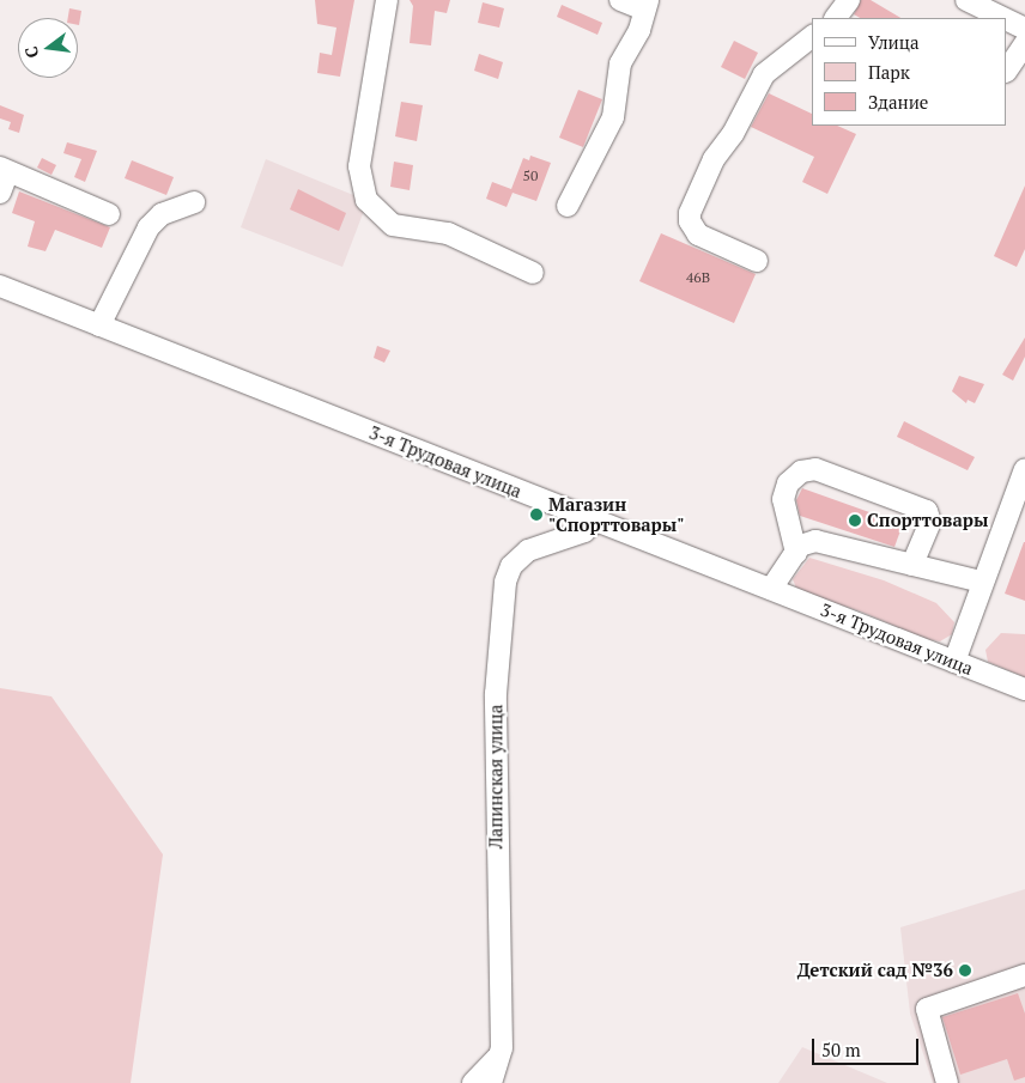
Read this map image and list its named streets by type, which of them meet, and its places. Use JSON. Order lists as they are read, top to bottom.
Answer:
{
  "streets": {
    "street": ["3-я Трудовая улица", "Лапинская улица"]
  },
  "crossings": [
    ["3-я Трудовая улица", "Лапинская улица"]
  ],
  "places": ["Магазин \"Спорттовары\"", "Спорттовары", "Детский сад №36"],
  "house_numbers": ["50", "46В"],
  "legend": ["Улица", "Парк", "Здание"],
  "scale_bar": "50 m",
  "north": "left"
}
